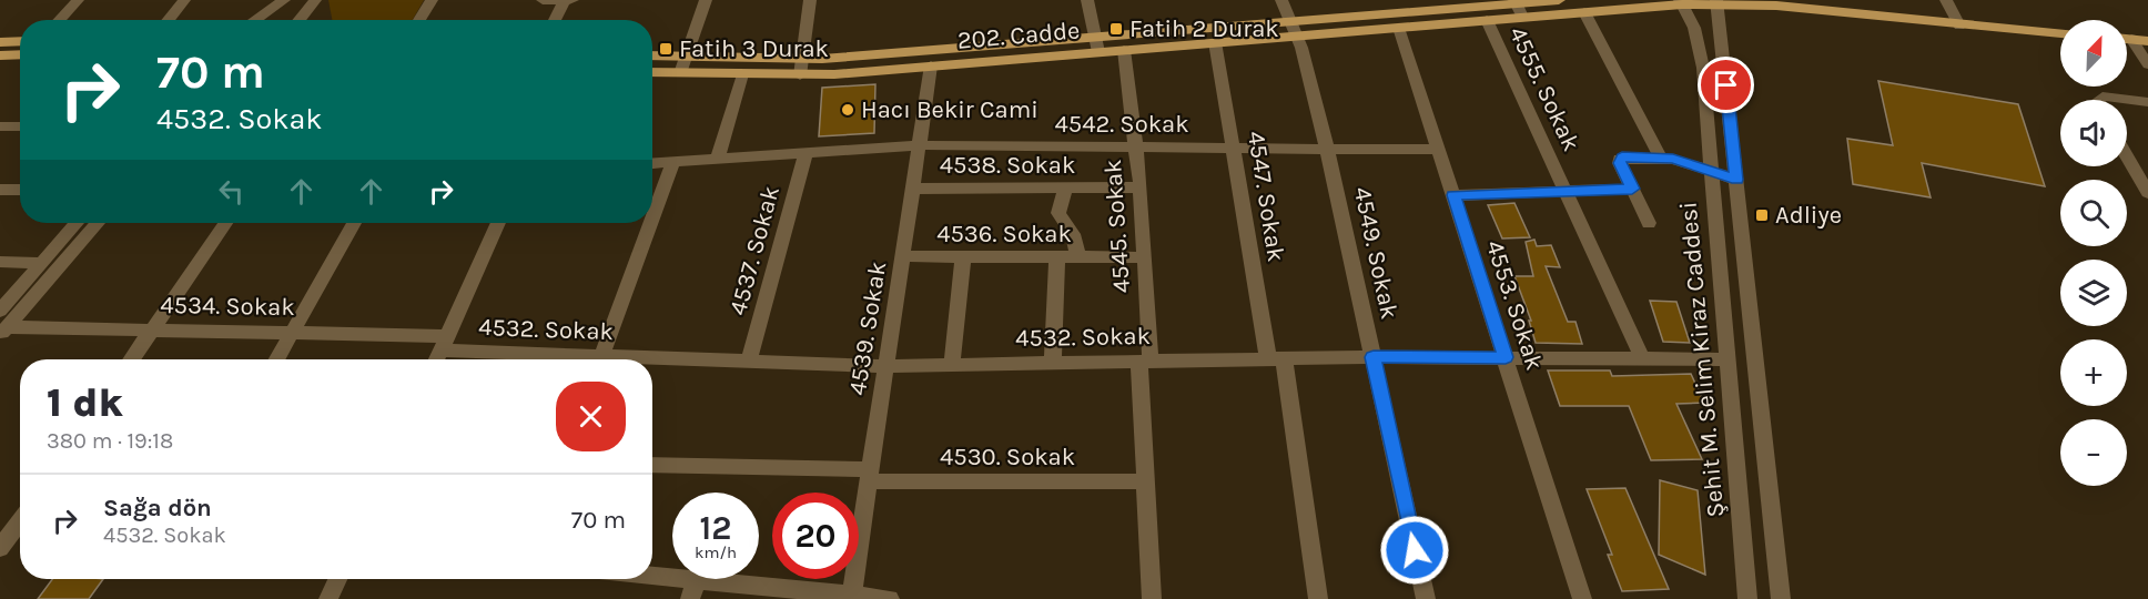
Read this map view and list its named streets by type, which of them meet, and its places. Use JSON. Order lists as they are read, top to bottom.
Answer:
{
  "streets": {
    "main road": ["202. Cadde"],
    "street": [
      "4555. Sokak",
      "4542. Sokak",
      "4538. Sokak",
      "4547. Sokak",
      "4545. Sokak",
      "4536. Sokak",
      "4537. Sokak",
      "4549. Sokak",
      "4553. Sokak",
      "4534. Sokak",
      "4539. Sokak",
      "4532. Sokak",
      "Şehit M. Selim Kiraz Caddesi",
      "4530. Sokak"
    ]
  },
  "crossings": [
    ["202. Cadde", "4555. Sokak"],
    ["202. Cadde", "4547. Sokak"],
    ["202. Cadde", "4545. Sokak"],
    ["202. Cadde", "4549. Sokak"],
    ["202. Cadde", "4553. Sokak"],
    ["202. Cadde", "4539. Sokak"],
    ["202. Cadde", "Şehit M. Selim Kiraz Caddesi"],
    ["4555. Sokak", "4532. Sokak"],
    ["4542. Sokak", "4547. Sokak"],
    ["4542. Sokak", "4545. Sokak"],
    ["4542. Sokak", "4537. Sokak"],
    ["4542. Sokak", "4549. Sokak"],
    ["4542. Sokak", "4553. Sokak"],
    ["4542. Sokak", "4539. Sokak"],
    ["4538. Sokak", "4545. Sokak"],
    ["4538. Sokak", "4539. Sokak"],
    ["4547. Sokak", "4532. Sokak"],
    ["4545. Sokak", "4536. Sokak"],
    ["4545. Sokak", "4532. Sokak"],
    ["4545. Sokak", "4530. Sokak"],
    ["4536. Sokak", "4539. Sokak"],
    ["4537. Sokak", "4532. Sokak"],
    ["4549. Sokak", "4532. Sokak"],
    ["4553. Sokak", "4532. Sokak"],
    ["4534. Sokak", "4532. Sokak"],
    ["4539. Sokak", "4532. Sokak"],
    ["4539. Sokak", "4530. Sokak"],
    ["4532. Sokak", "Şehit M. Selim Kiraz Caddesi"]
  ],
  "places": {
    "transit": ["Fatih 2 Durak", "Fatih 3 Durak", "Adliye"],
    "other": ["Hacı Bekir Cami"]
  },
  "north": "top right",
  "page": {
    "map_buttons": ["+", "−"],
    "turn": ["70 m", "4532. Sokak"],
    "heading": ["1 dk", "380 m · 19:18"],
    "list": [
      {
        "name": "Sağa dön",
        "note": "4532. Sokak",
        "value": "70 m"
      }
    ],
    "speed": "12 km/h",
    "limit": "20"
  }
}
